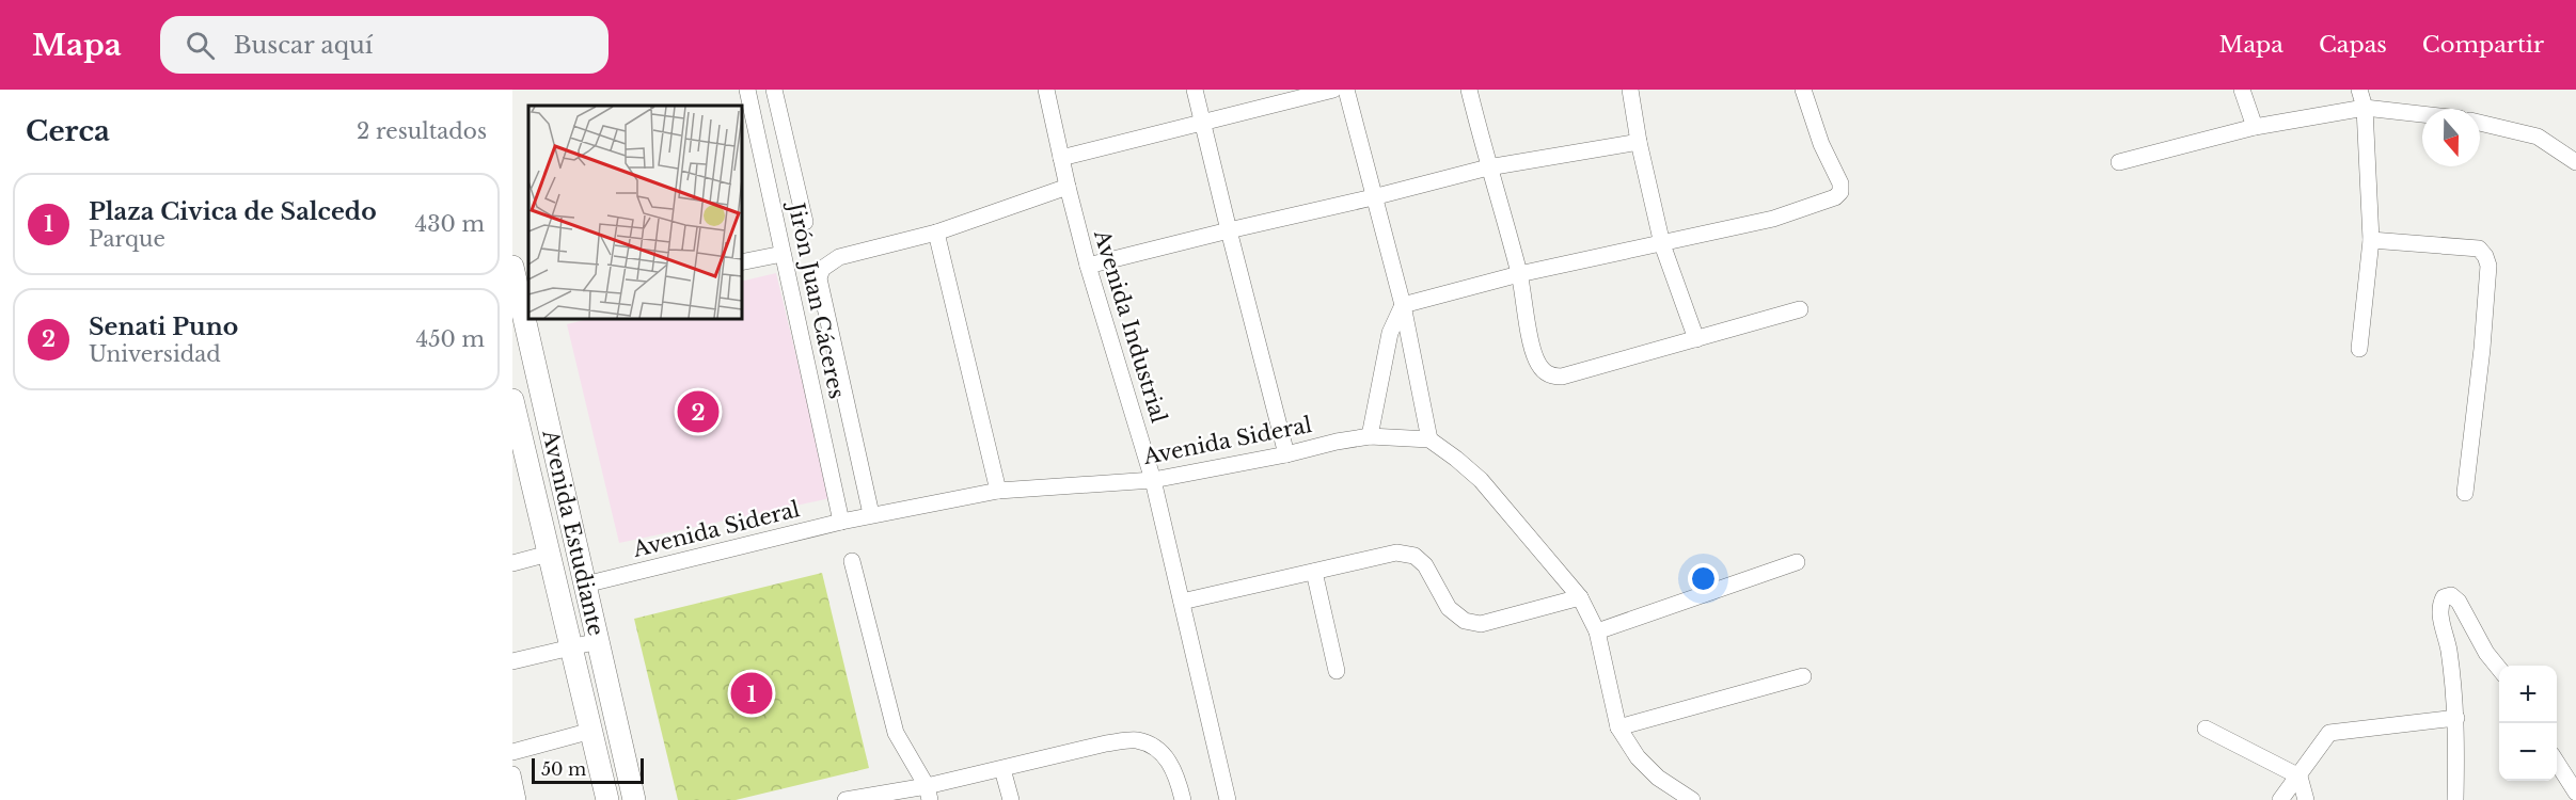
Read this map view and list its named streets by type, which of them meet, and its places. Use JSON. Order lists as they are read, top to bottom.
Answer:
{
  "streets": {
    "street": [
      "Jirón Juan Cáceres",
      "Avenida Industrial",
      "Avenida Sideral",
      "Avenida Estudiante"
    ]
  },
  "crossings": [
    ["Jirón Juan Cáceres", "Avenida Sideral"],
    ["Avenida Industrial", "Avenida Sideral"],
    ["Avenida Sideral", "Avenida Estudiante"]
  ],
  "scale_bar": "50 m",
  "north": "bottom",
  "page": {
    "header": "Mapa",
    "search": "Buscar aquí",
    "nav": ["Mapa", "Capas", "Compartir"],
    "heading": ["Cerca", "2 resultados"],
    "list": [
      {
        "mark": "1",
        "name": "Plaza Civica de Salcedo",
        "note": "Parque",
        "value": "430 m"
      },
      {
        "mark": "2",
        "name": "Senati Puno",
        "note": "Universidad",
        "value": "450 m"
      }
    ],
    "pins": ["2", "1"],
    "map_buttons": ["+", "−"],
    "scale": "50 m"
  }
}
